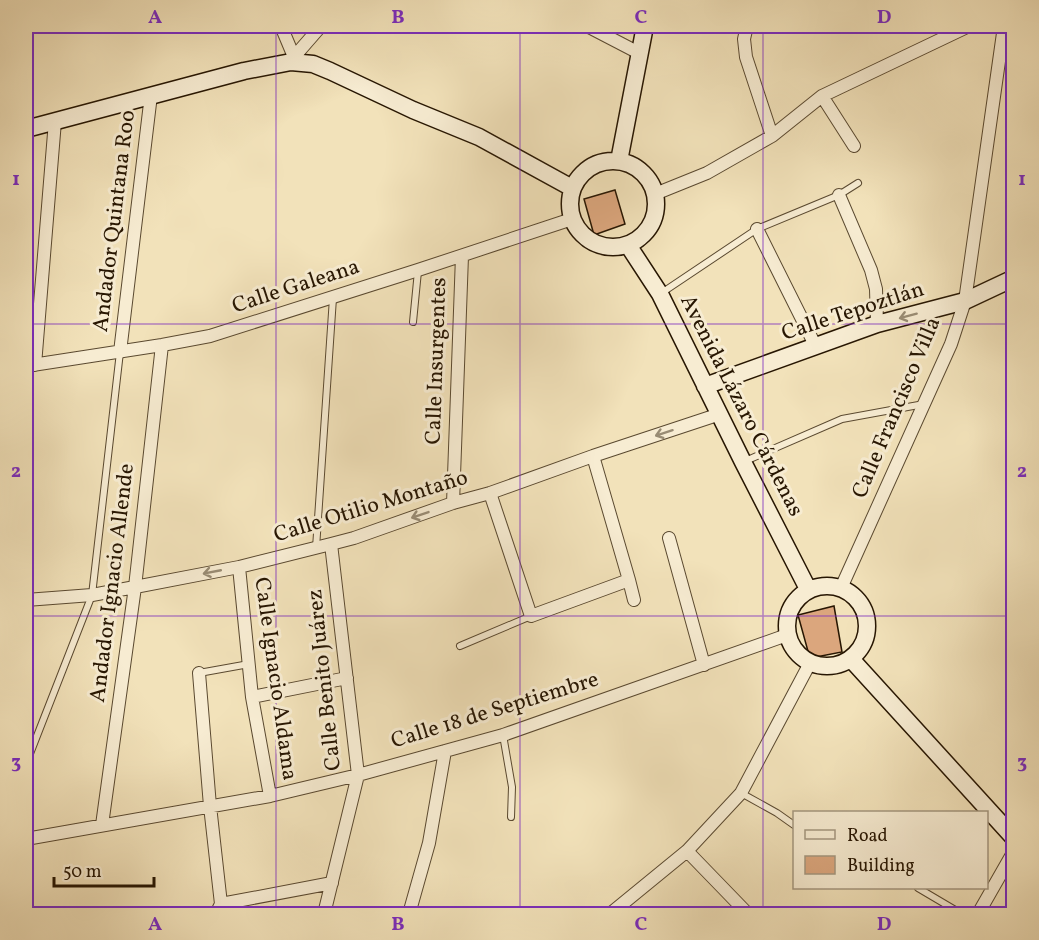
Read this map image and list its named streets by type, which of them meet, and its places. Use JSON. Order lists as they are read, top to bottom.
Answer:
{
  "streets": {
    "street": [
      "Andador Quintana Roo",
      "Calle Galeana",
      "Calle Tepoztlán",
      "Calle Insurgentes",
      "Avenida Lázaro Cárdenas",
      "Calle Francisco Villa",
      "Calle Otilio Montaño",
      "Andador Ignacio Allende",
      "Calle Ignacio Aldama",
      "Calle Benito Juárez",
      "Calle 18 de Septiembre"
    ]
  },
  "crossings": [
    ["Andador Quintana Roo", "Calle Galeana"],
    ["Calle Galeana", "Calle Insurgentes"],
    ["Calle Galeana", "Avenida Lázaro Cárdenas"],
    ["Calle Galeana", "Andador Ignacio Allende"],
    ["Calle Tepoztlán", "Avenida Lázaro Cárdenas"],
    ["Calle Tepoztlán", "Calle Francisco Villa"],
    ["Calle Insurgentes", "Calle Otilio Montaño"],
    ["Avenida Lázaro Cárdenas", "Calle Francisco Villa"],
    ["Avenida Lázaro Cárdenas", "Calle Otilio Montaño"],
    ["Avenida Lázaro Cárdenas", "Calle 18 de Septiembre"],
    ["Calle Francisco Villa", "Calle 18 de Septiembre"],
    ["Calle Otilio Montaño", "Andador Ignacio Allende"],
    ["Calle Otilio Montaño", "Calle Ignacio Aldama"],
    ["Calle Otilio Montaño", "Calle Benito Juárez"],
    ["Andador Ignacio Allende", "Calle 18 de Septiembre"],
    ["Calle Ignacio Aldama", "Calle 18 de Septiembre"],
    ["Calle Benito Juárez", "Calle 18 de Septiembre"]
  ],
  "one_way": ["Calle Otilio Montaño"],
  "legend": ["Road", "Building"],
  "scale_bar": "50 m",
  "grid": {
    "columns": [
      "A",
      "B",
      "C",
      "D"
    ],
    "rows": ["1", "2", "3"]
  }
}
